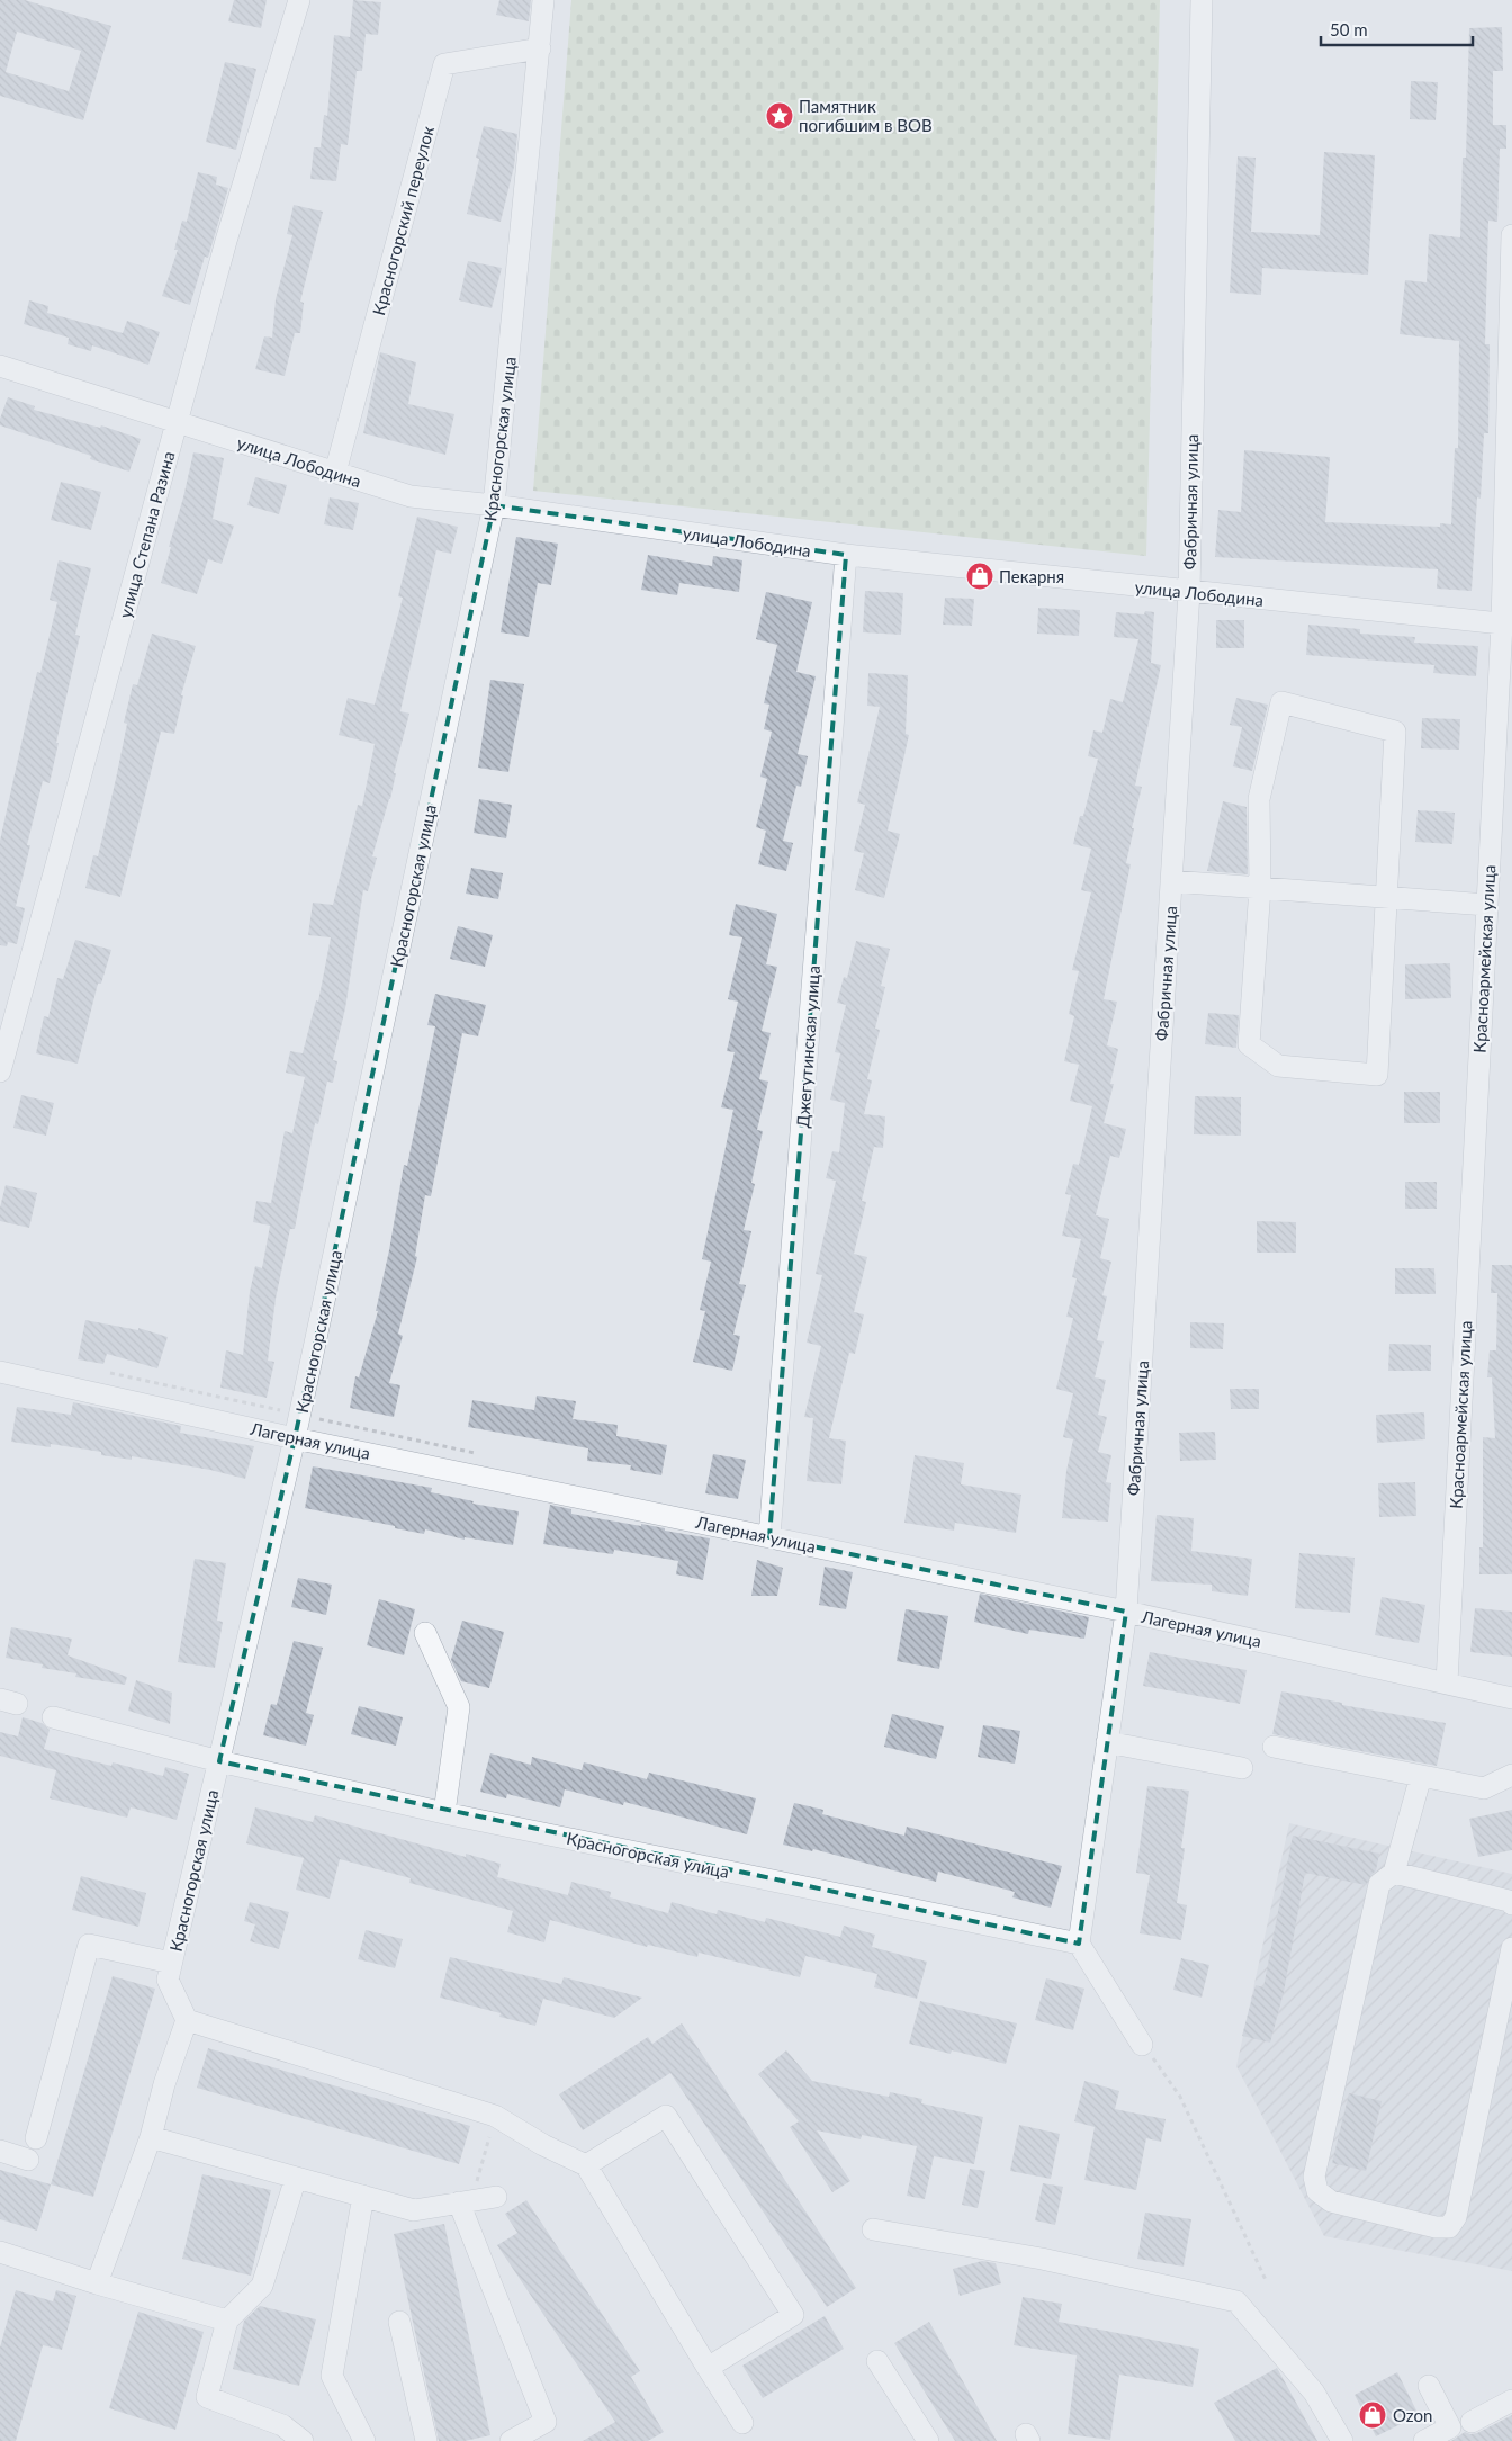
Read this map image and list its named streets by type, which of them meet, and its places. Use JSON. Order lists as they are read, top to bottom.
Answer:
{
  "streets": {
    "street": [
      "Красногорский переулок",
      "Красногорская улица",
      "улица Лободина",
      "Фабричная улица",
      "улица Степана Разина",
      "Красноармейская улица",
      "Джегутинская улица",
      "Лагерная улица"
    ]
  },
  "crossings": [
    ["Красногорский переулок", "Красногорская улица"],
    ["Красногорский переулок", "улица Лободина"],
    ["Красногорская улица", "улица Лободина"],
    ["Красногорская улица", "Фабричная улица"],
    ["Красногорская улица", "Лагерная улица"],
    ["улица Лободина", "Фабричная улица"],
    ["улица Лободина", "улица Степана Разина"],
    ["улица Лободина", "Красноармейская улица"],
    ["улица Лободина", "Джегутинская улица"],
    ["Фабричная улица", "Лагерная улица"],
    ["Красноармейская улица", "Лагерная улица"],
    ["Джегутинская улица", "Лагерная улица"]
  ],
  "places": {
    "place": ["Памятник погибшим в ВОВ"],
    "shop": ["Пекарня", "Ozon"]
  },
  "scale_bar": "50 m"
}
